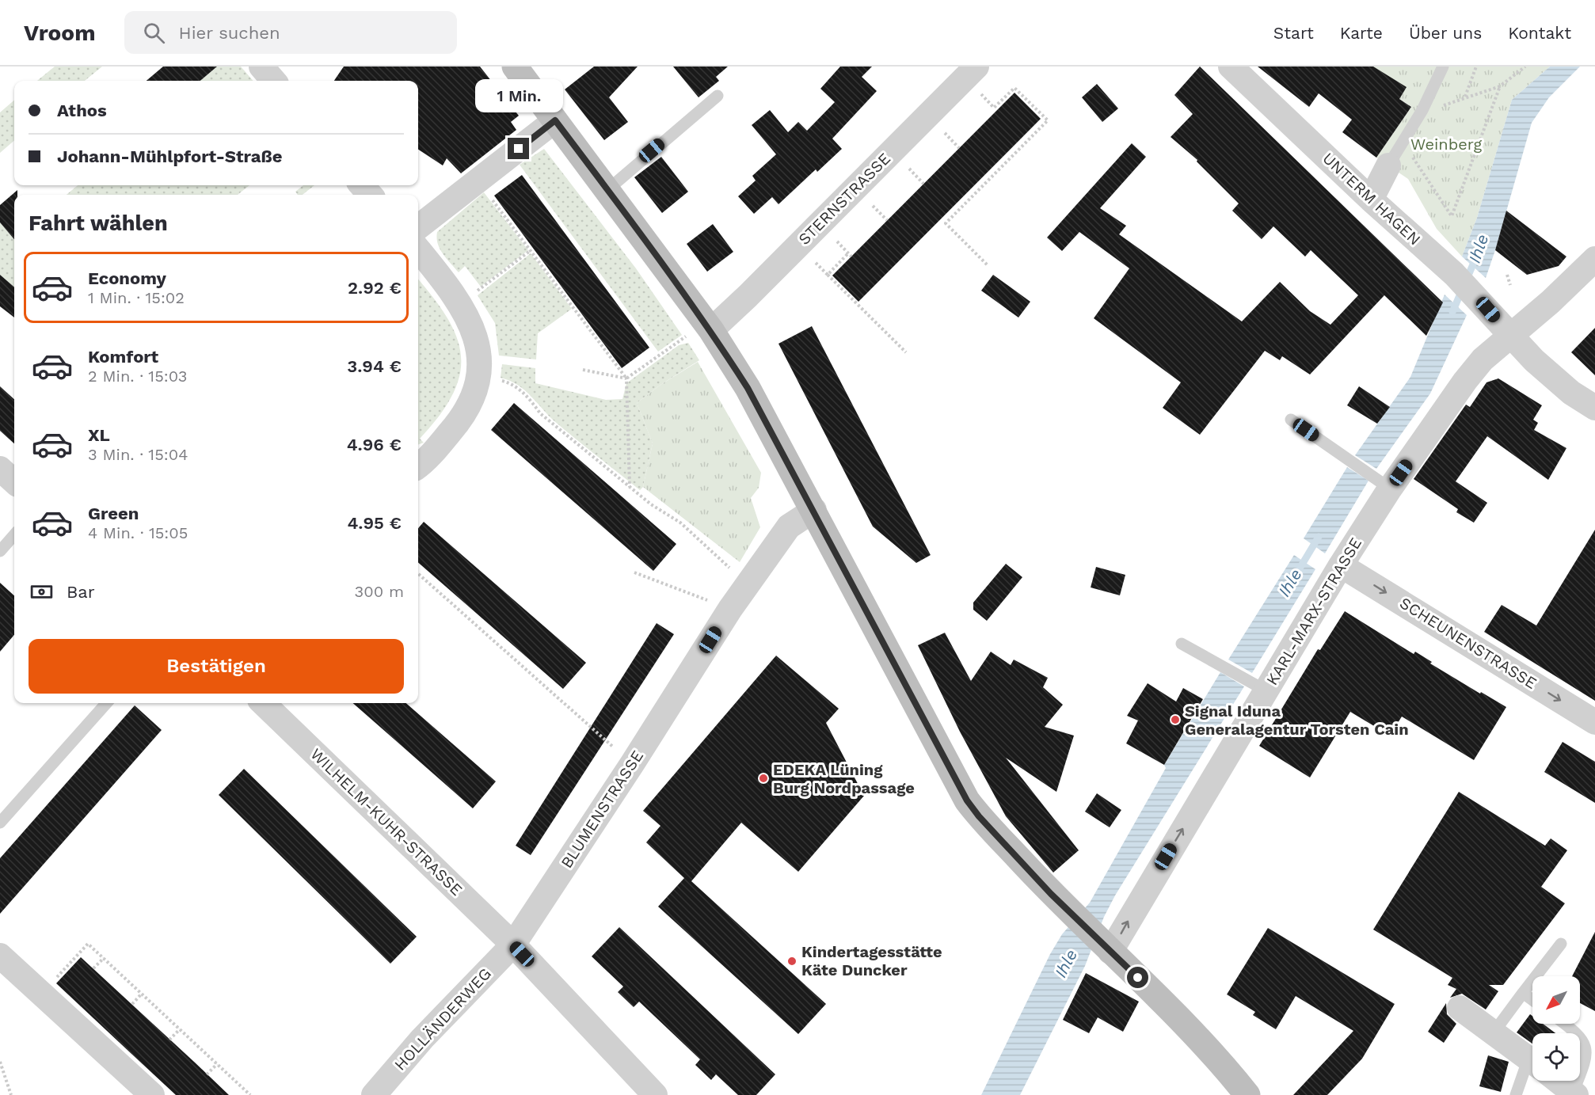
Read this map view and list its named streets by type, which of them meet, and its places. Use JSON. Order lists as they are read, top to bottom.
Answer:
{
  "streets": {
    "street": [
      "STERNSTRASSE",
      "UNTERM HAGEN",
      "KARL-MARX-STRASSE",
      "SCHEUNENSTRASSE",
      "BLUMENSTRASSE",
      "WILHELM-KUHR-STRASSE",
      "HOLLÄNDERWEG"
    ]
  },
  "crossings": [
    ["UNTERM HAGEN", "KARL-MARX-STRASSE"],
    ["KARL-MARX-STRASSE", "SCHEUNENSTRASSE"],
    ["BLUMENSTRASSE", "WILHELM-KUHR-STRASSE"],
    ["BLUMENSTRASSE", "HOLLÄNDERWEG"],
    ["WILHELM-KUHR-STRASSE", "HOLLÄNDERWEG"]
  ],
  "one_way": ["KARL-MARX-STRASSE", "SCHEUNENSTRASSE"],
  "water": ["Ihle"],
  "parks": ["Weinberg"],
  "places": ["Signal Iduna Generalagentur Torsten Cain", "EDEKA Lüning Burg Nordpassage", "Kindertagesstätte Käte Duncker"],
  "north": "bottom left",
  "page": {
    "header": "Vroom",
    "search": "Hier suchen",
    "nav": [
      "Start",
      "Karte",
      "Über uns",
      "Kontakt"
    ],
    "bubble": "1 Min.",
    "banner": ["Athos", "Johann-Mühlpfort-Straße"],
    "heading": "Fahrt wählen",
    "list": [
      {
        "name": "Economy",
        "note": "1 Min. · 15:02",
        "value": "2.92 €"
      },
      {
        "name": "Komfort",
        "note": "2 Min. · 15:03",
        "value": "3.94 €"
      },
      {
        "name": "XL",
        "note": "3 Min. · 15:04",
        "value": "4.96 €"
      },
      {
        "name": "Green",
        "note": "4 Min. · 15:05",
        "value": "4.95 €"
      }
    ],
    "pay": ["Bar", "300 m"],
    "buttons": "Bestätigen"
  }
}
